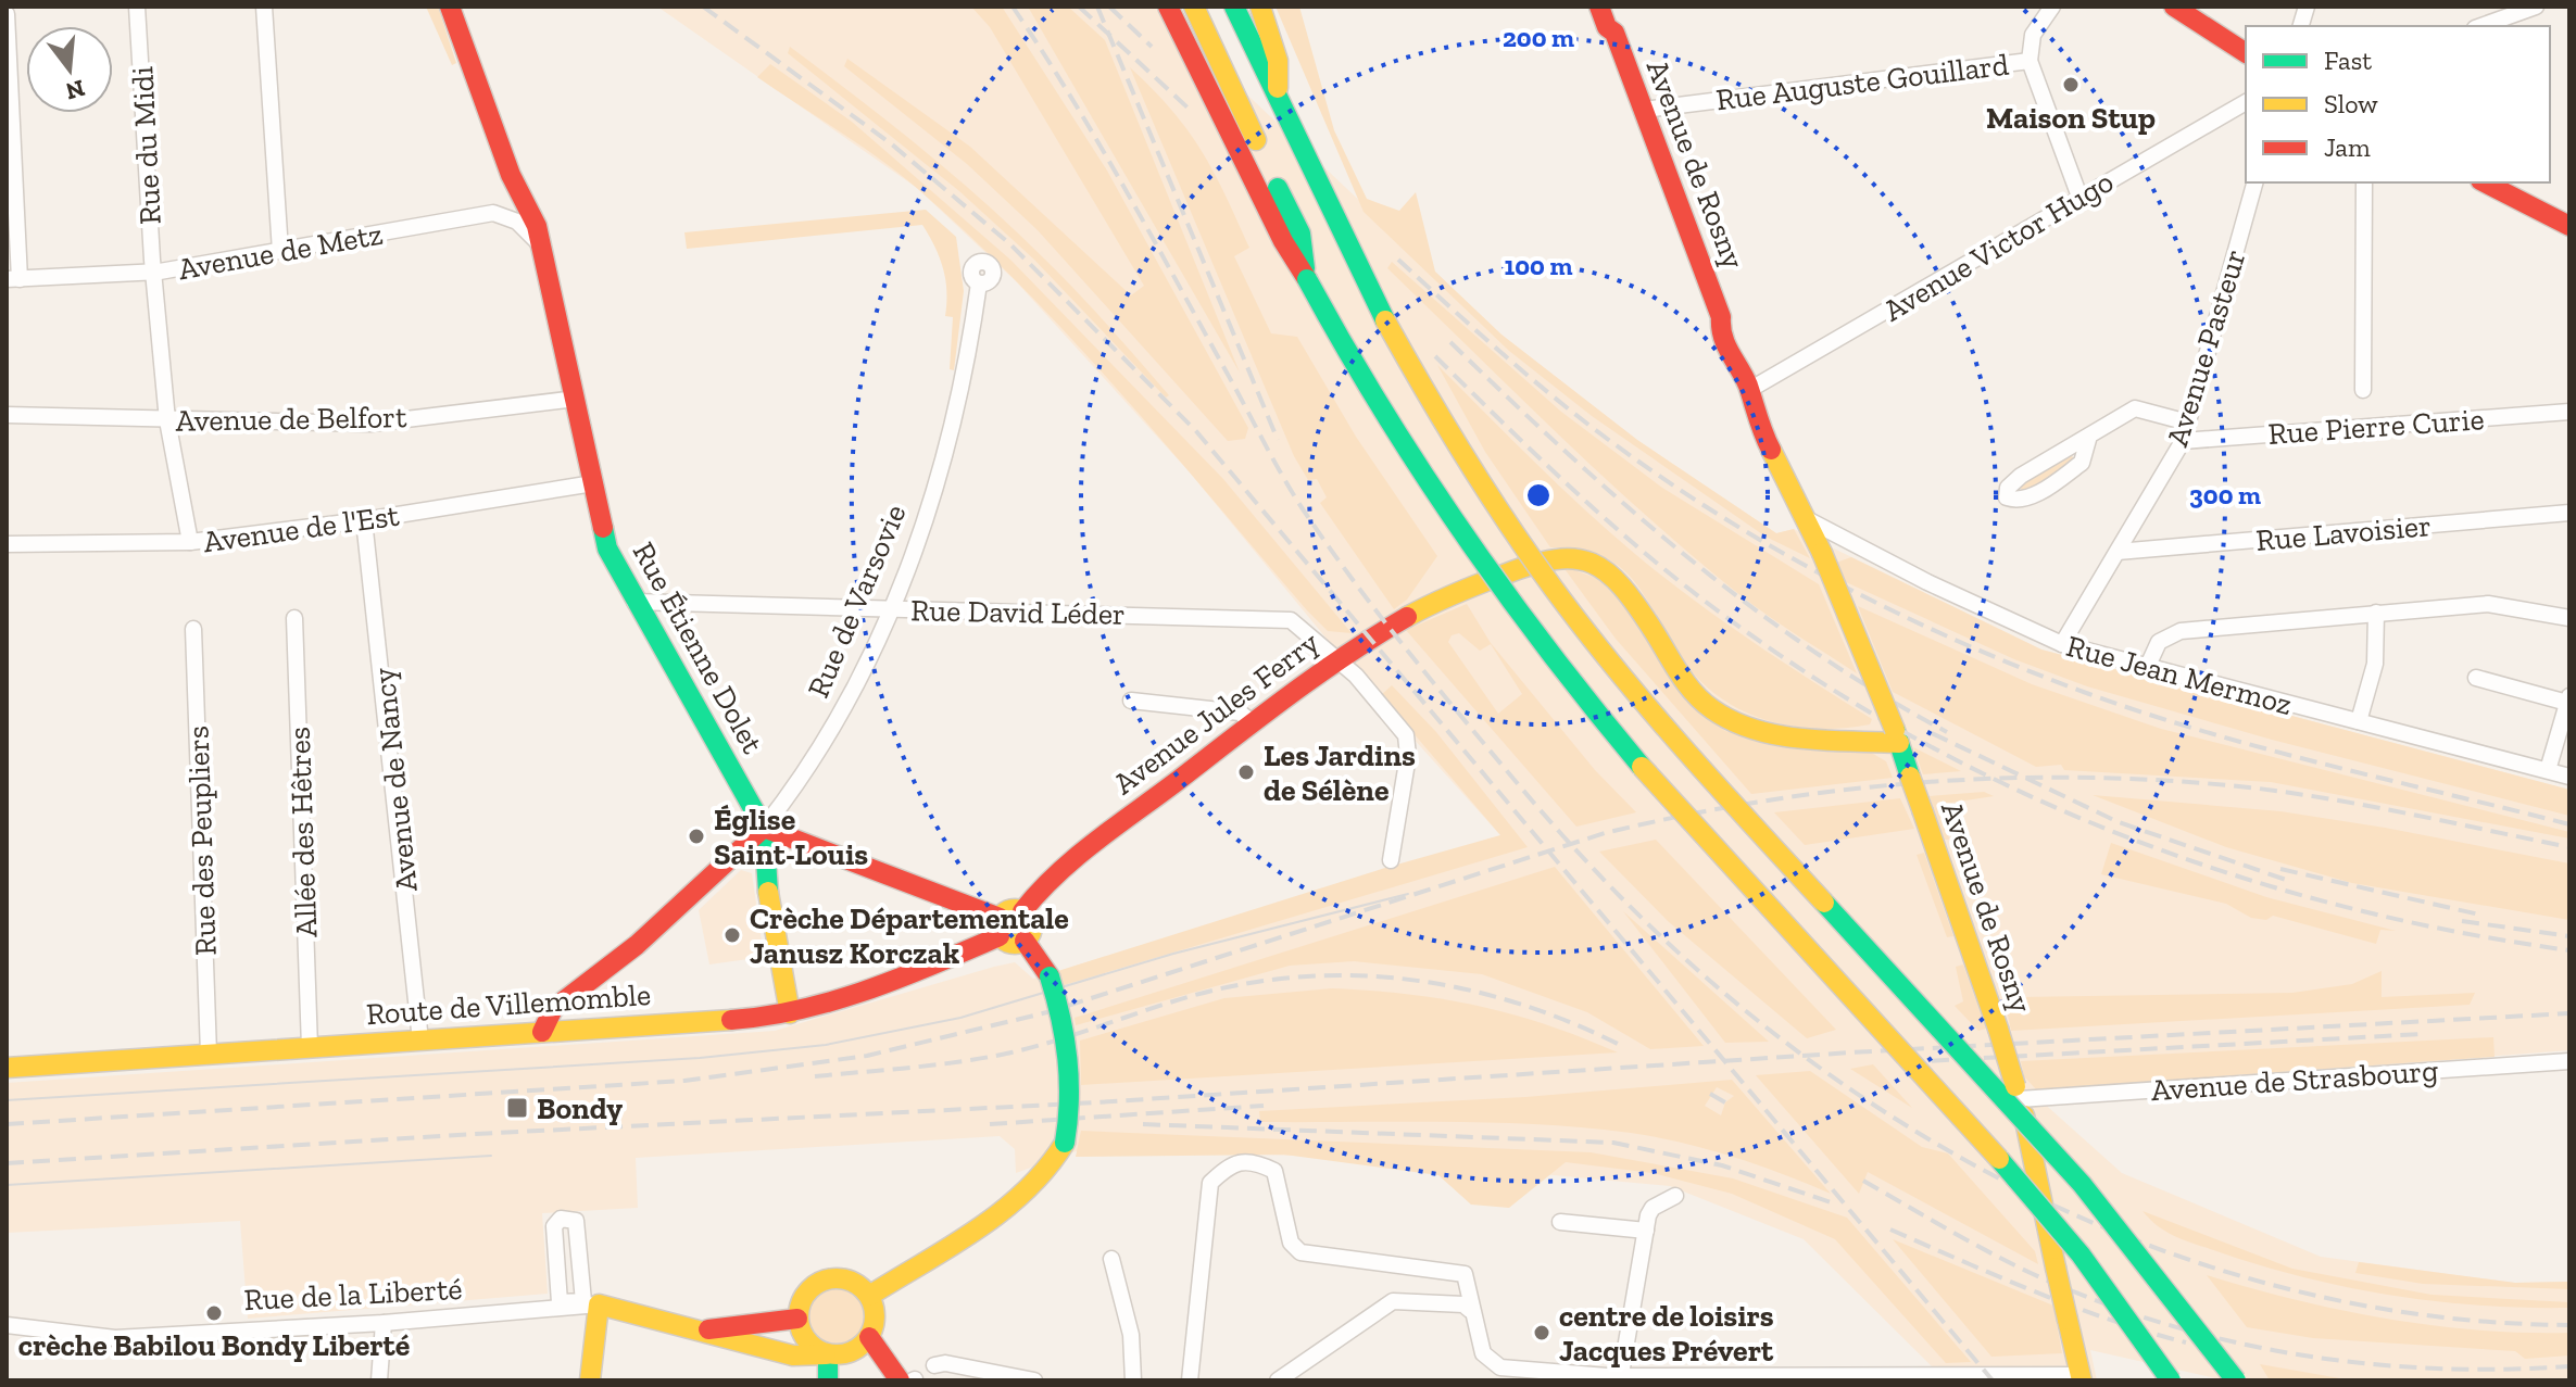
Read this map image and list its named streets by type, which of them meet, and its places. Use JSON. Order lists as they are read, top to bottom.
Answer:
{
  "streets": {
    "main road": [
      "Avenue de Rosny",
      "Rue de Varsovie",
      "Rue Étienne Dolet",
      "Avenue Jules Ferry",
      "Route de Villemomble",
      "Rue de la Liberté"
    ],
    "street": [
      "Rue Auguste Gouillard",
      "Rue du Midi",
      "Avenue Victor Hugo",
      "Avenue de Metz",
      "Avenue Pasteur",
      "Avenue de Belfort",
      "Rue Pierre Curie",
      "Avenue de l'Est",
      "Rue Lavoisier",
      "Rue David Léder",
      "Rue Jean Mermoz",
      "Avenue de Nancy",
      "Allée des Hêtres",
      "Rue des Peupliers",
      "Avenue de Strasbourg"
    ]
  },
  "crossings": [
    ["Rue Auguste Gouillard", "Avenue de Rosny"],
    ["Rue du Midi", "Avenue de Metz"],
    ["Rue du Midi", "Avenue de Belfort"],
    ["Rue du Midi", "Avenue de l'Est"],
    ["Avenue de Rosny", "Avenue Victor Hugo"],
    ["Avenue de Rosny", "Rue Jean Mermoz"],
    ["Avenue de Rosny", "Avenue Jules Ferry"],
    ["Avenue de Rosny", "Avenue de Strasbourg"],
    ["Avenue de Metz", "Rue Étienne Dolet"],
    ["Avenue Pasteur", "Rue Pierre Curie"],
    ["Avenue Pasteur", "Rue Lavoisier"],
    ["Avenue Pasteur", "Rue Jean Mermoz"],
    ["Avenue de Belfort", "Rue Étienne Dolet"],
    ["Avenue de l'Est", "Rue Étienne Dolet"],
    ["Avenue de l'Est", "Avenue de Nancy"],
    ["Rue de Varsovie", "Rue David Léder"],
    ["Rue de Varsovie", "Rue Étienne Dolet"],
    ["Rue de Varsovie", "Route de Villemomble"],
    ["Rue David Léder", "Rue Étienne Dolet"],
    ["Rue David Léder", "Avenue Jules Ferry"],
    ["Rue Étienne Dolet", "Route de Villemomble"],
    ["Avenue Jules Ferry", "Route de Villemomble"],
    ["Avenue de Nancy", "Route de Villemomble"],
    ["Allée des Hêtres", "Route de Villemomble"],
    ["Rue des Peupliers", "Route de Villemomble"]
  ],
  "places": {
    "other": [
      "Maison Stup",
      "Les Jardins de Sélène",
      "Église Saint-Louis",
      "Crèche Départementale Janusz Korczak",
      "crèche Babilou Bondy Liberté",
      "centre de loisirs Jacques Prévert"
    ],
    "transit": ["Bondy"]
  },
  "legend": ["Fast", "Slow", "Jam"],
  "north": "bottom",
  "rings": ["200 m", "100 m", "300 m"]
}
